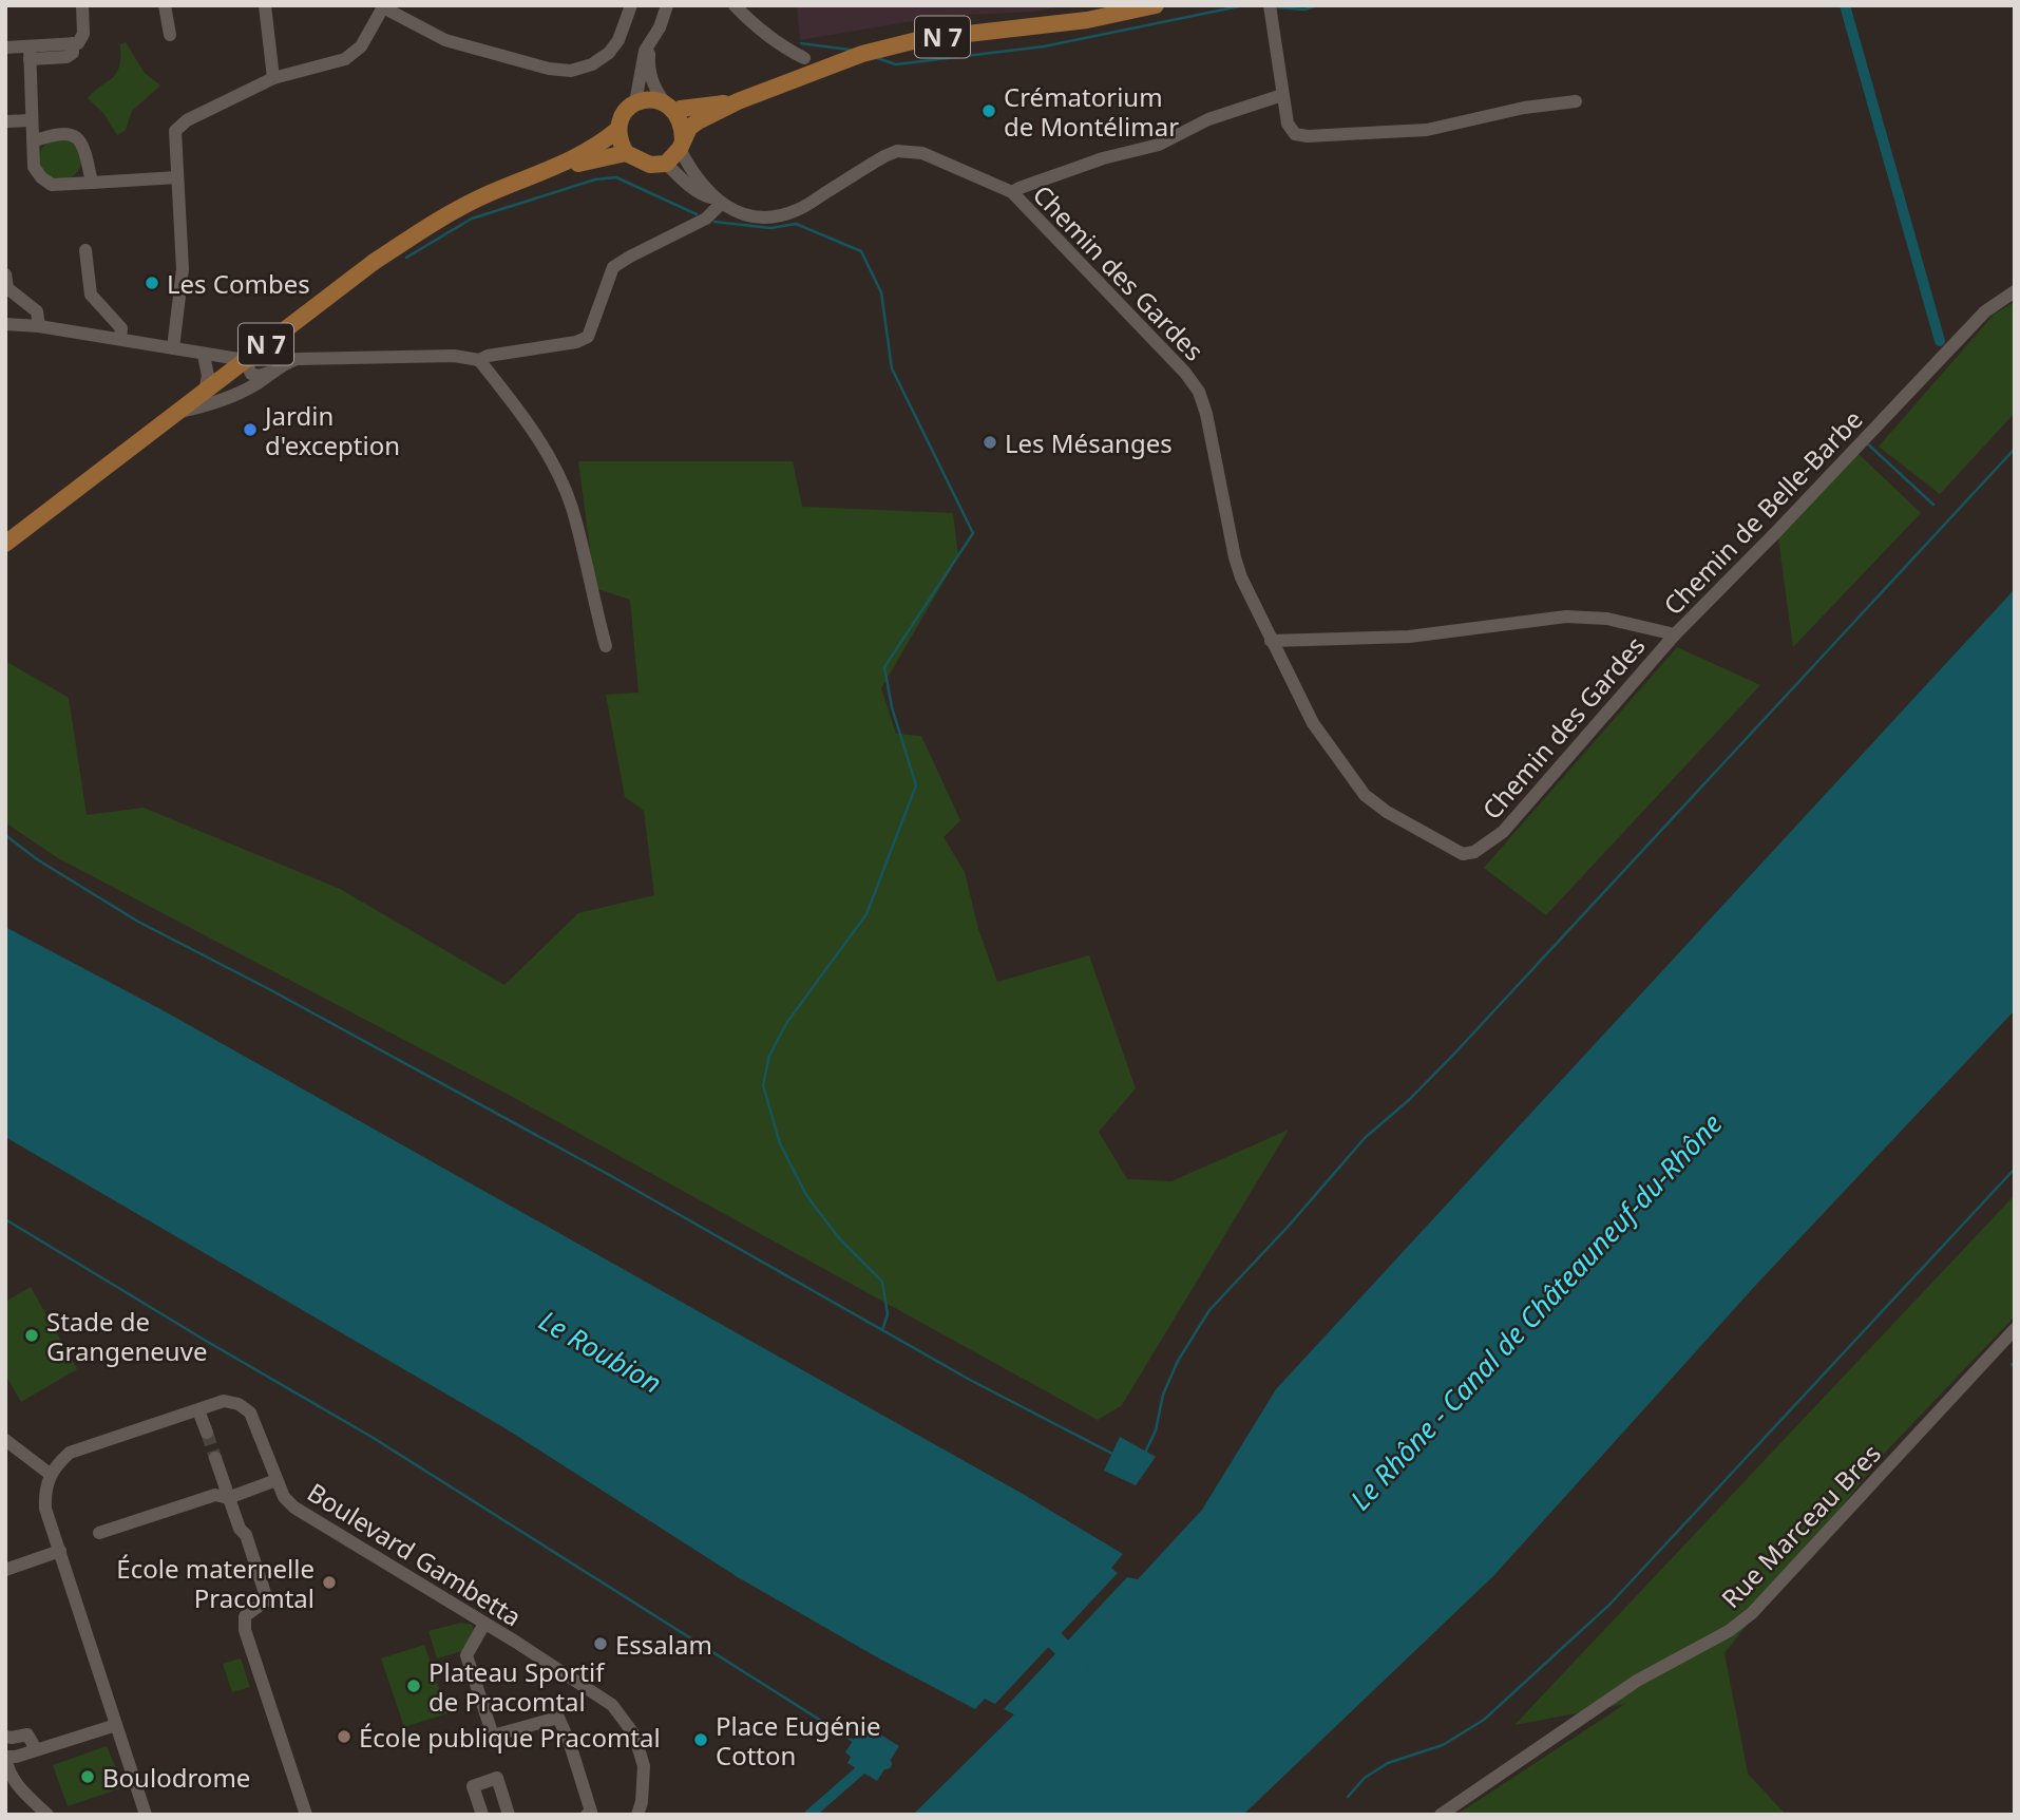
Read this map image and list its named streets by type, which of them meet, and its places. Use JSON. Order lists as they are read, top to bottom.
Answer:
{
  "streets": {
    "main road": ["N 7"],
    "street": [
      "Chemin des Gardes",
      "Chemin de Belle-Barbe",
      "Rue Marceau Bres",
      "Boulevard Gambetta"
    ]
  },
  "crossings": [
    ["Chemin des Gardes", "Chemin de Belle-Barbe"]
  ],
  "water": ["Le Rhône - Canal de Châteauneuf-du-Rhône", "Le Roubion"],
  "places": [
    "Crématorium de Montélimar",
    "Les Combes",
    "Jardin d'exception",
    "Les Mésanges",
    "Stade de Grangeneuve",
    "École maternelle Pracomtal",
    "Essalam",
    "Plateau Sportif de Pracomtal",
    "École publique Pracomtal",
    "Place Eugénie Cotton",
    "Boulodrome"
  ]
}
